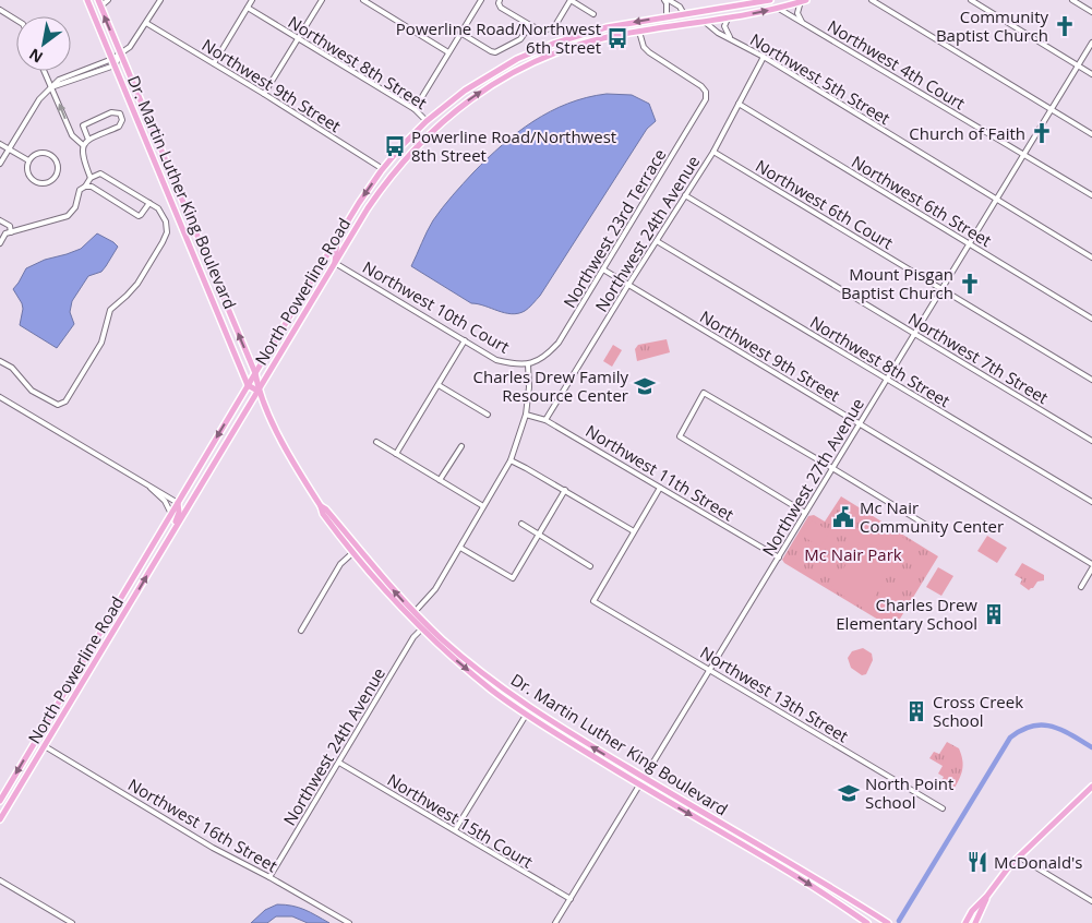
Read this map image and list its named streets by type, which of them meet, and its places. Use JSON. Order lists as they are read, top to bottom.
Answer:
{
  "streets": {
    "main road": ["Dr. Martin Luther King Boulevard", "North Powerline Road"],
    "street": [
      "Northwest 8th Street",
      "Northwest 4th Court",
      "Northwest 5th Street",
      "Northwest 9th Street",
      "Northwest 6th Street",
      "Northwest 6th Court",
      "Northwest 23rd Terrace",
      "Northwest 24th Avenue",
      "Northwest 10th Court",
      "Northwest 7th Street",
      "Northwest 11th Street",
      "Northwest 27th Avenue",
      "Northwest 13th Street",
      "Northwest 15th Court",
      "Northwest 16th Street"
    ]
  },
  "crossings": [
    ["Northwest 8th Street", "Northwest 24th Avenue"],
    ["Northwest 8th Street", "North Powerline Road"],
    ["Northwest 8th Street", "Northwest 27th Avenue"],
    ["Northwest 4th Court", "North Powerline Road"],
    ["Northwest 4th Court", "Northwest 27th Avenue"],
    ["Northwest 5th Street", "Northwest 24th Avenue"],
    ["Northwest 5th Street", "North Powerline Road"],
    ["Northwest 5th Street", "Northwest 27th Avenue"],
    ["Northwest 9th Street", "Northwest 23rd Terrace"],
    ["Northwest 9th Street", "Northwest 24th Avenue"],
    ["Northwest 9th Street", "North Powerline Road"],
    ["Northwest 9th Street", "Northwest 27th Avenue"],
    ["Dr. Martin Luther King Boulevard", "Northwest 24th Avenue"],
    ["Dr. Martin Luther King Boulevard", "North Powerline Road"],
    ["Dr. Martin Luther King Boulevard", "Northwest 27th Avenue"],
    ["Northwest 6th Street", "Northwest 24th Avenue"],
    ["Northwest 6th Street", "Northwest 27th Avenue"],
    ["Northwest 6th Court", "Northwest 24th Avenue"],
    ["Northwest 6th Court", "Northwest 27th Avenue"],
    ["Northwest 23rd Terrace", "North Powerline Road"],
    ["Northwest 23rd Terrace", "Northwest 10th Court"],
    ["Northwest 24th Avenue", "Northwest 7th Street"],
    ["Northwest 24th Avenue", "Northwest 11th Street"],
    ["Northwest 24th Avenue", "Northwest 15th Court"],
    ["Northwest 24th Avenue", "Northwest 16th Street"],
    ["North Powerline Road", "Northwest 10th Court"],
    ["North Powerline Road", "Northwest 16th Street"],
    ["Northwest 7th Street", "Northwest 27th Avenue"],
    ["Northwest 11th Street", "Northwest 27th Avenue"],
    ["Northwest 27th Avenue", "Northwest 13th Street"],
    ["Northwest 27th Avenue", "Northwest 15th Court"]
  ],
  "parks": ["Mc Nair Park"],
  "places": {
    "church": ["Community Baptist Church", "Church of Faith", "Mount Pisgan Baptist Church"],
    "bus stop": ["Powerline Road/Northwest 6th Street", "Powerline Road/Northwest 8th Street"],
    "school or university": ["Charles Drew Family Resource Center", "North Point School"],
    "public building": ["Mc Nair Community Center"],
    "building": ["Charles Drew Elementary School", "Cross Creek School"],
    "restaurant": ["McDonald's"]
  },
  "north": "bottom left"
}
